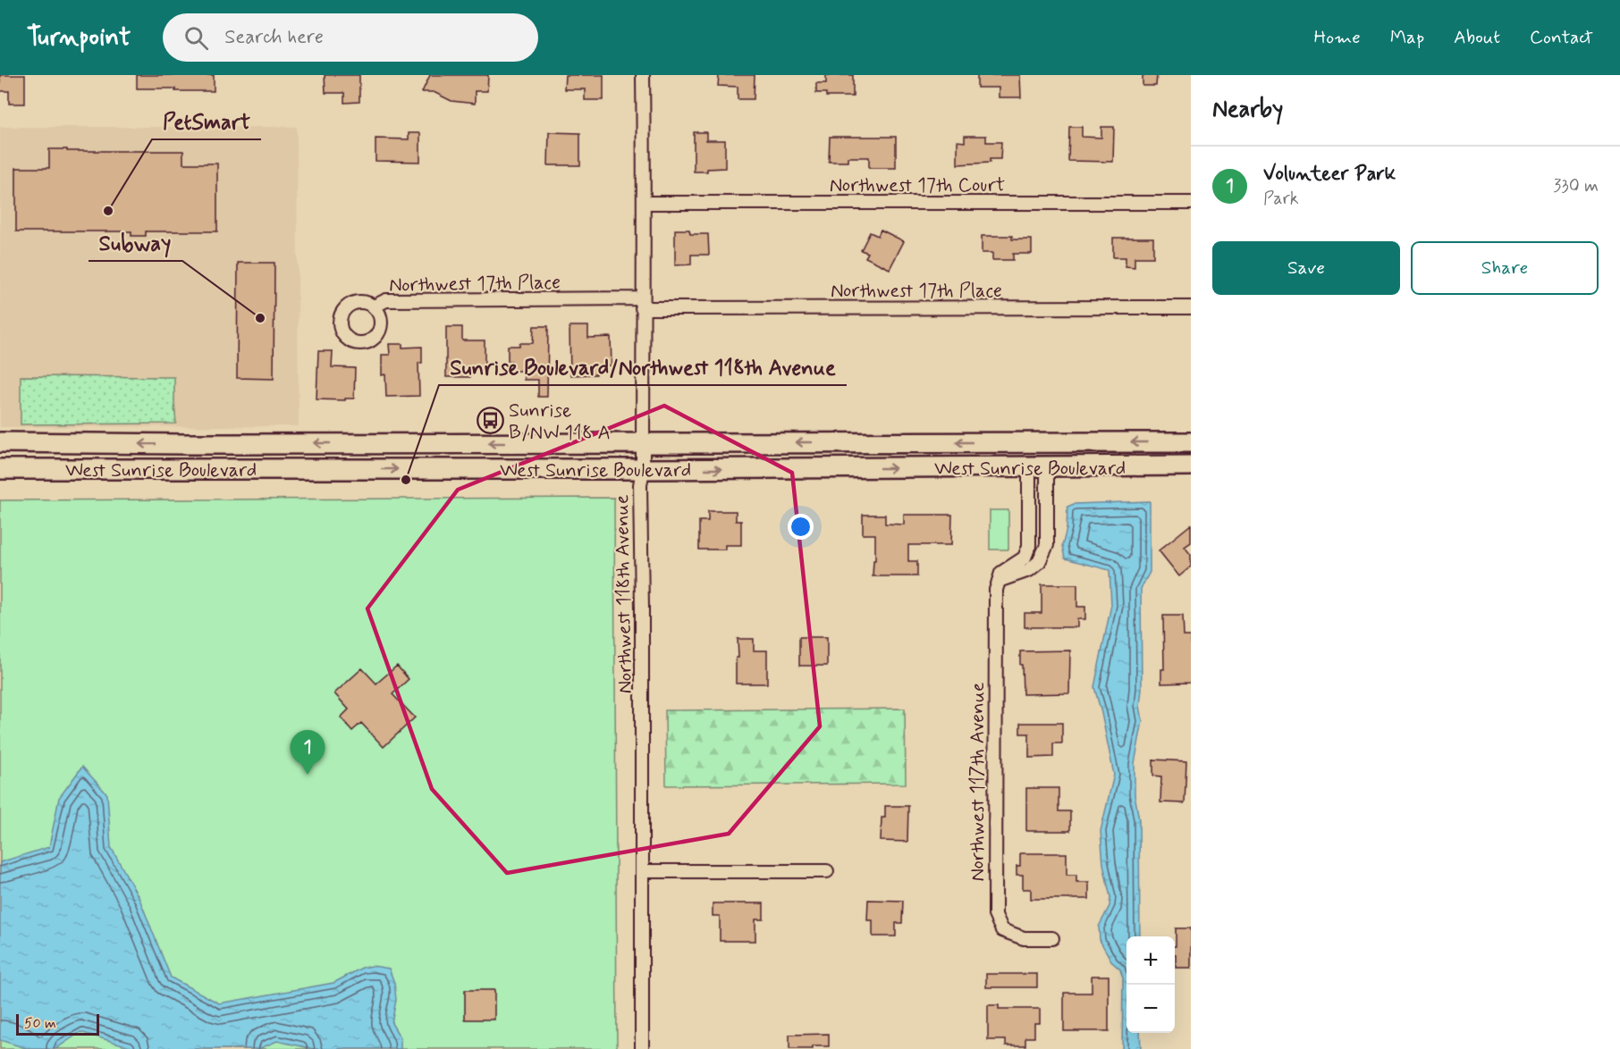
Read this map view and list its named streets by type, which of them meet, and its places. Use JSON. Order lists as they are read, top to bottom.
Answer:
{
  "streets": {
    "highway": ["West Sunrise Boulevard"],
    "street": [
      "Northwest 17th Court",
      "Northwest 17th Place",
      "Northwest 118th Avenue",
      "Northwest 117th Avenue"
    ]
  },
  "crossings": [
    ["Northwest 17th Court", "Northwest 118th Avenue"],
    ["Northwest 17th Place", "Northwest 118th Avenue"],
    ["West Sunrise Boulevard", "Northwest 118th Avenue"]
  ],
  "places": {
    "other": ["PetSmart", "Subway", "Sunrise Boulevard/Northwest 118th Avenue"],
    "bus stop": ["Sunrise B/NW 118 A"]
  },
  "scale_bar": "50 m",
  "page": {
    "header": "Turnpoint",
    "search": "Search here",
    "nav": [
      "Home",
      "Map",
      "About",
      "Contact"
    ],
    "heading": "Nearby",
    "list": [
      {
        "mark": "1",
        "name": "Volunteer Park",
        "note": "Park",
        "value": "330 m"
      }
    ],
    "buttons": ["Save", "Share"],
    "pins": "1",
    "map_buttons": ["+", "−"],
    "scale": "50 m"
  }
}
